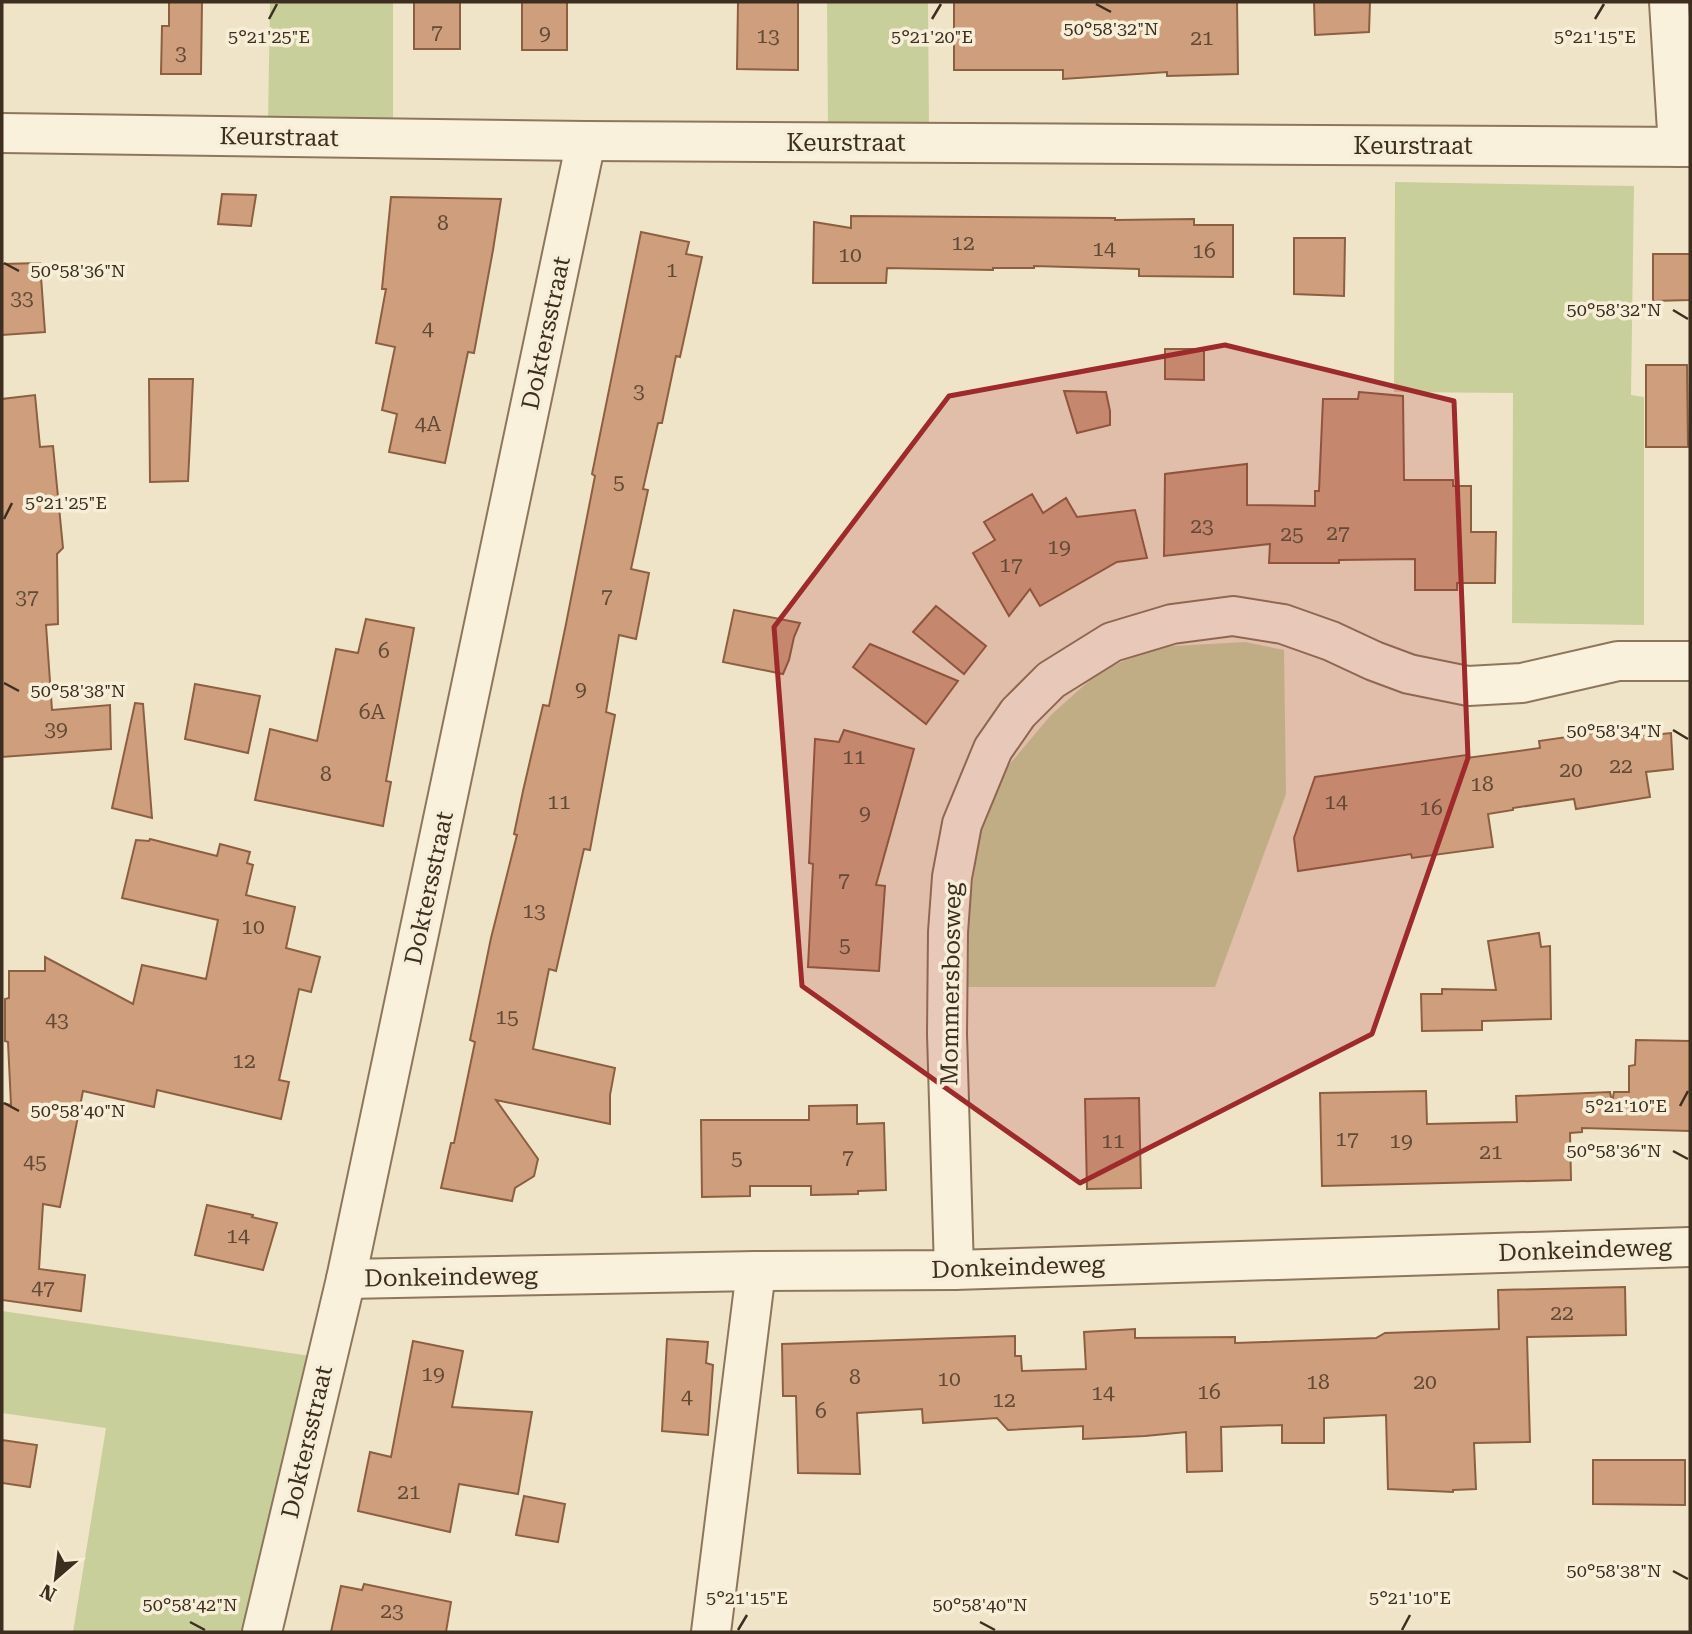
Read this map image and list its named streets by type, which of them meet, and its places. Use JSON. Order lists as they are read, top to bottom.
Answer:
{
  "streets": {
    "street": [
      "Keurstraat",
      "Doktersstraat",
      "Mommersbosweg",
      "Donkeindeweg"
    ]
  },
  "crossings": [
    ["Keurstraat", "Doktersstraat"],
    ["Doktersstraat", "Donkeindeweg"],
    ["Mommersbosweg", "Donkeindeweg"]
  ],
  "house_numbers": [
    "7",
    "9",
    "13",
    "21",
    "3",
    "8",
    "12",
    "14",
    "16",
    "10",
    "1",
    "33",
    "4",
    "3",
    "4A",
    "5",
    "23",
    "27",
    "25",
    "19",
    "17",
    "7",
    "37",
    "6",
    "9",
    "6A",
    "39",
    "11",
    "22",
    "20",
    "8",
    "18",
    "11",
    "14",
    "16",
    "9",
    "7",
    "13",
    "10",
    "5",
    "15",
    "43",
    "12",
    "17",
    "11",
    "19",
    "21",
    "7",
    "5",
    "45",
    "14",
    "47",
    "22",
    "19",
    "8",
    "10",
    "18",
    "20",
    "16",
    "14",
    "4",
    "12",
    "6",
    "21",
    "23"
  ],
  "north": "bottom left",
  "coordinates": [
    "50°58'32\"N",
    "5°21'25\"E",
    "5°21'20\"E",
    "5°21'15\"E",
    "50°58'36\"N",
    "50°58'38\"N",
    "50°58'34\"N",
    "5°21'10\"E",
    "50°58'40\"N",
    "50°58'42\"N"
  ]
}
